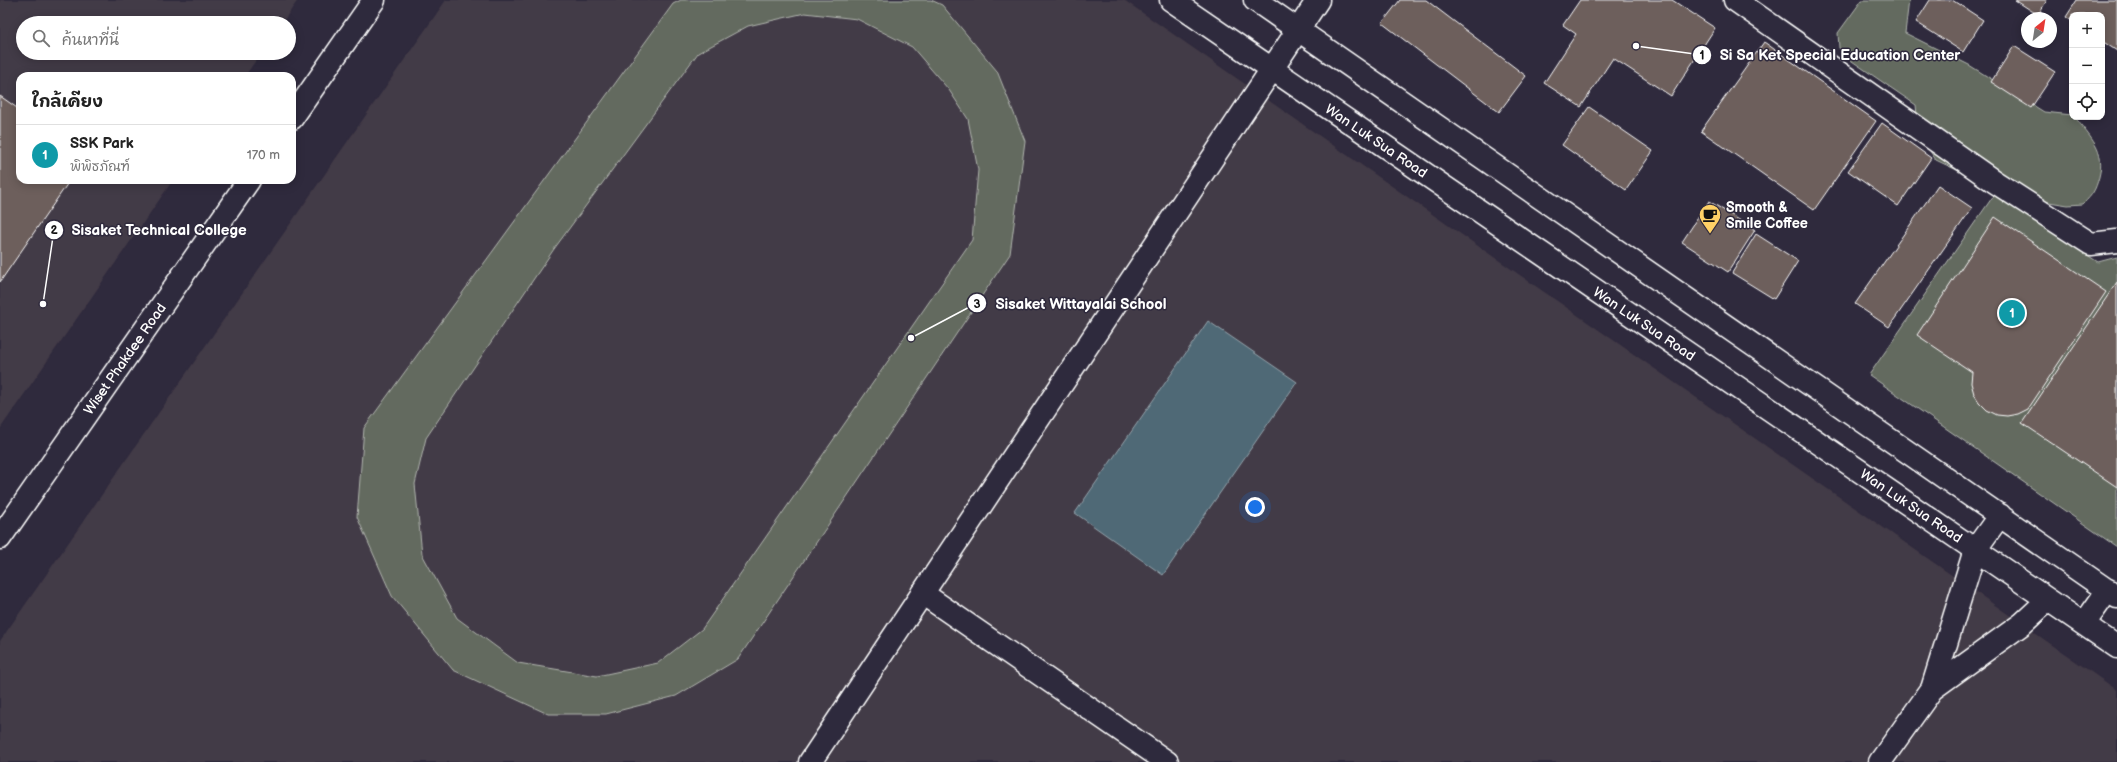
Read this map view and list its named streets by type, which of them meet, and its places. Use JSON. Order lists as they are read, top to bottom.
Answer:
{
  "streets": {
    "street": ["Wan Luk Sua Road", "Wiset Phakdee Road"]
  },
  "places": {
    "other": ["Si Sa Ket Special Education Center", "Sisaket Technical College", "Sisaket Wittayalai School"],
    "cafe": ["Smooth & Smile Coffee"]
  },
  "north": "top right",
  "page": {
    "map_buttons": ["+", "−"],
    "search": "ค้นหาที่นี่",
    "heading": "ใกล้เคียง",
    "list": [
      {
        "mark": "1",
        "name": "SSK Park",
        "note": "พิพิธภัณฑ์",
        "value": "170 m"
      }
    ],
    "pins": "1"
  }
}
